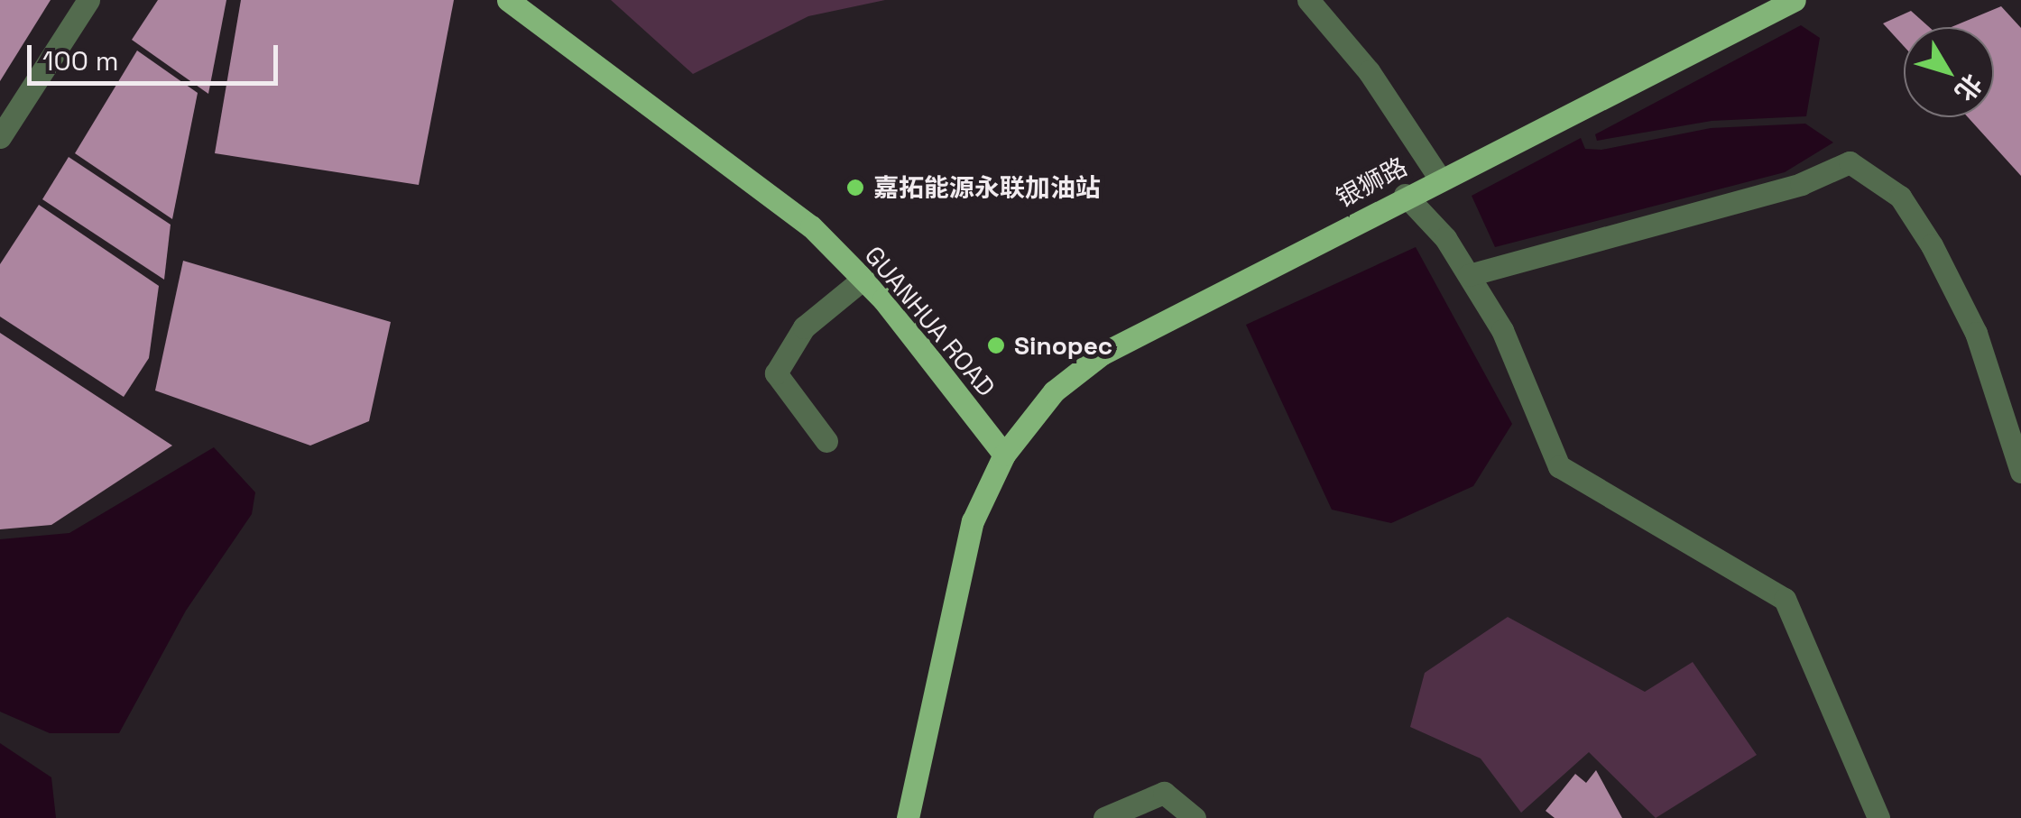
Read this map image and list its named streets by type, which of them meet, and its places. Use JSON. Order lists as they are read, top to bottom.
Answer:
{
  "streets": {
    "main road": ["银狮路", "GUANHUA ROAD"]
  },
  "crossings": [
    ["银狮路", "GUANHUA ROAD"]
  ],
  "places": ["嘉拓能源永联加油站", "Sinopec"],
  "scale_bar": "100 m",
  "north": "bottom right"
}
